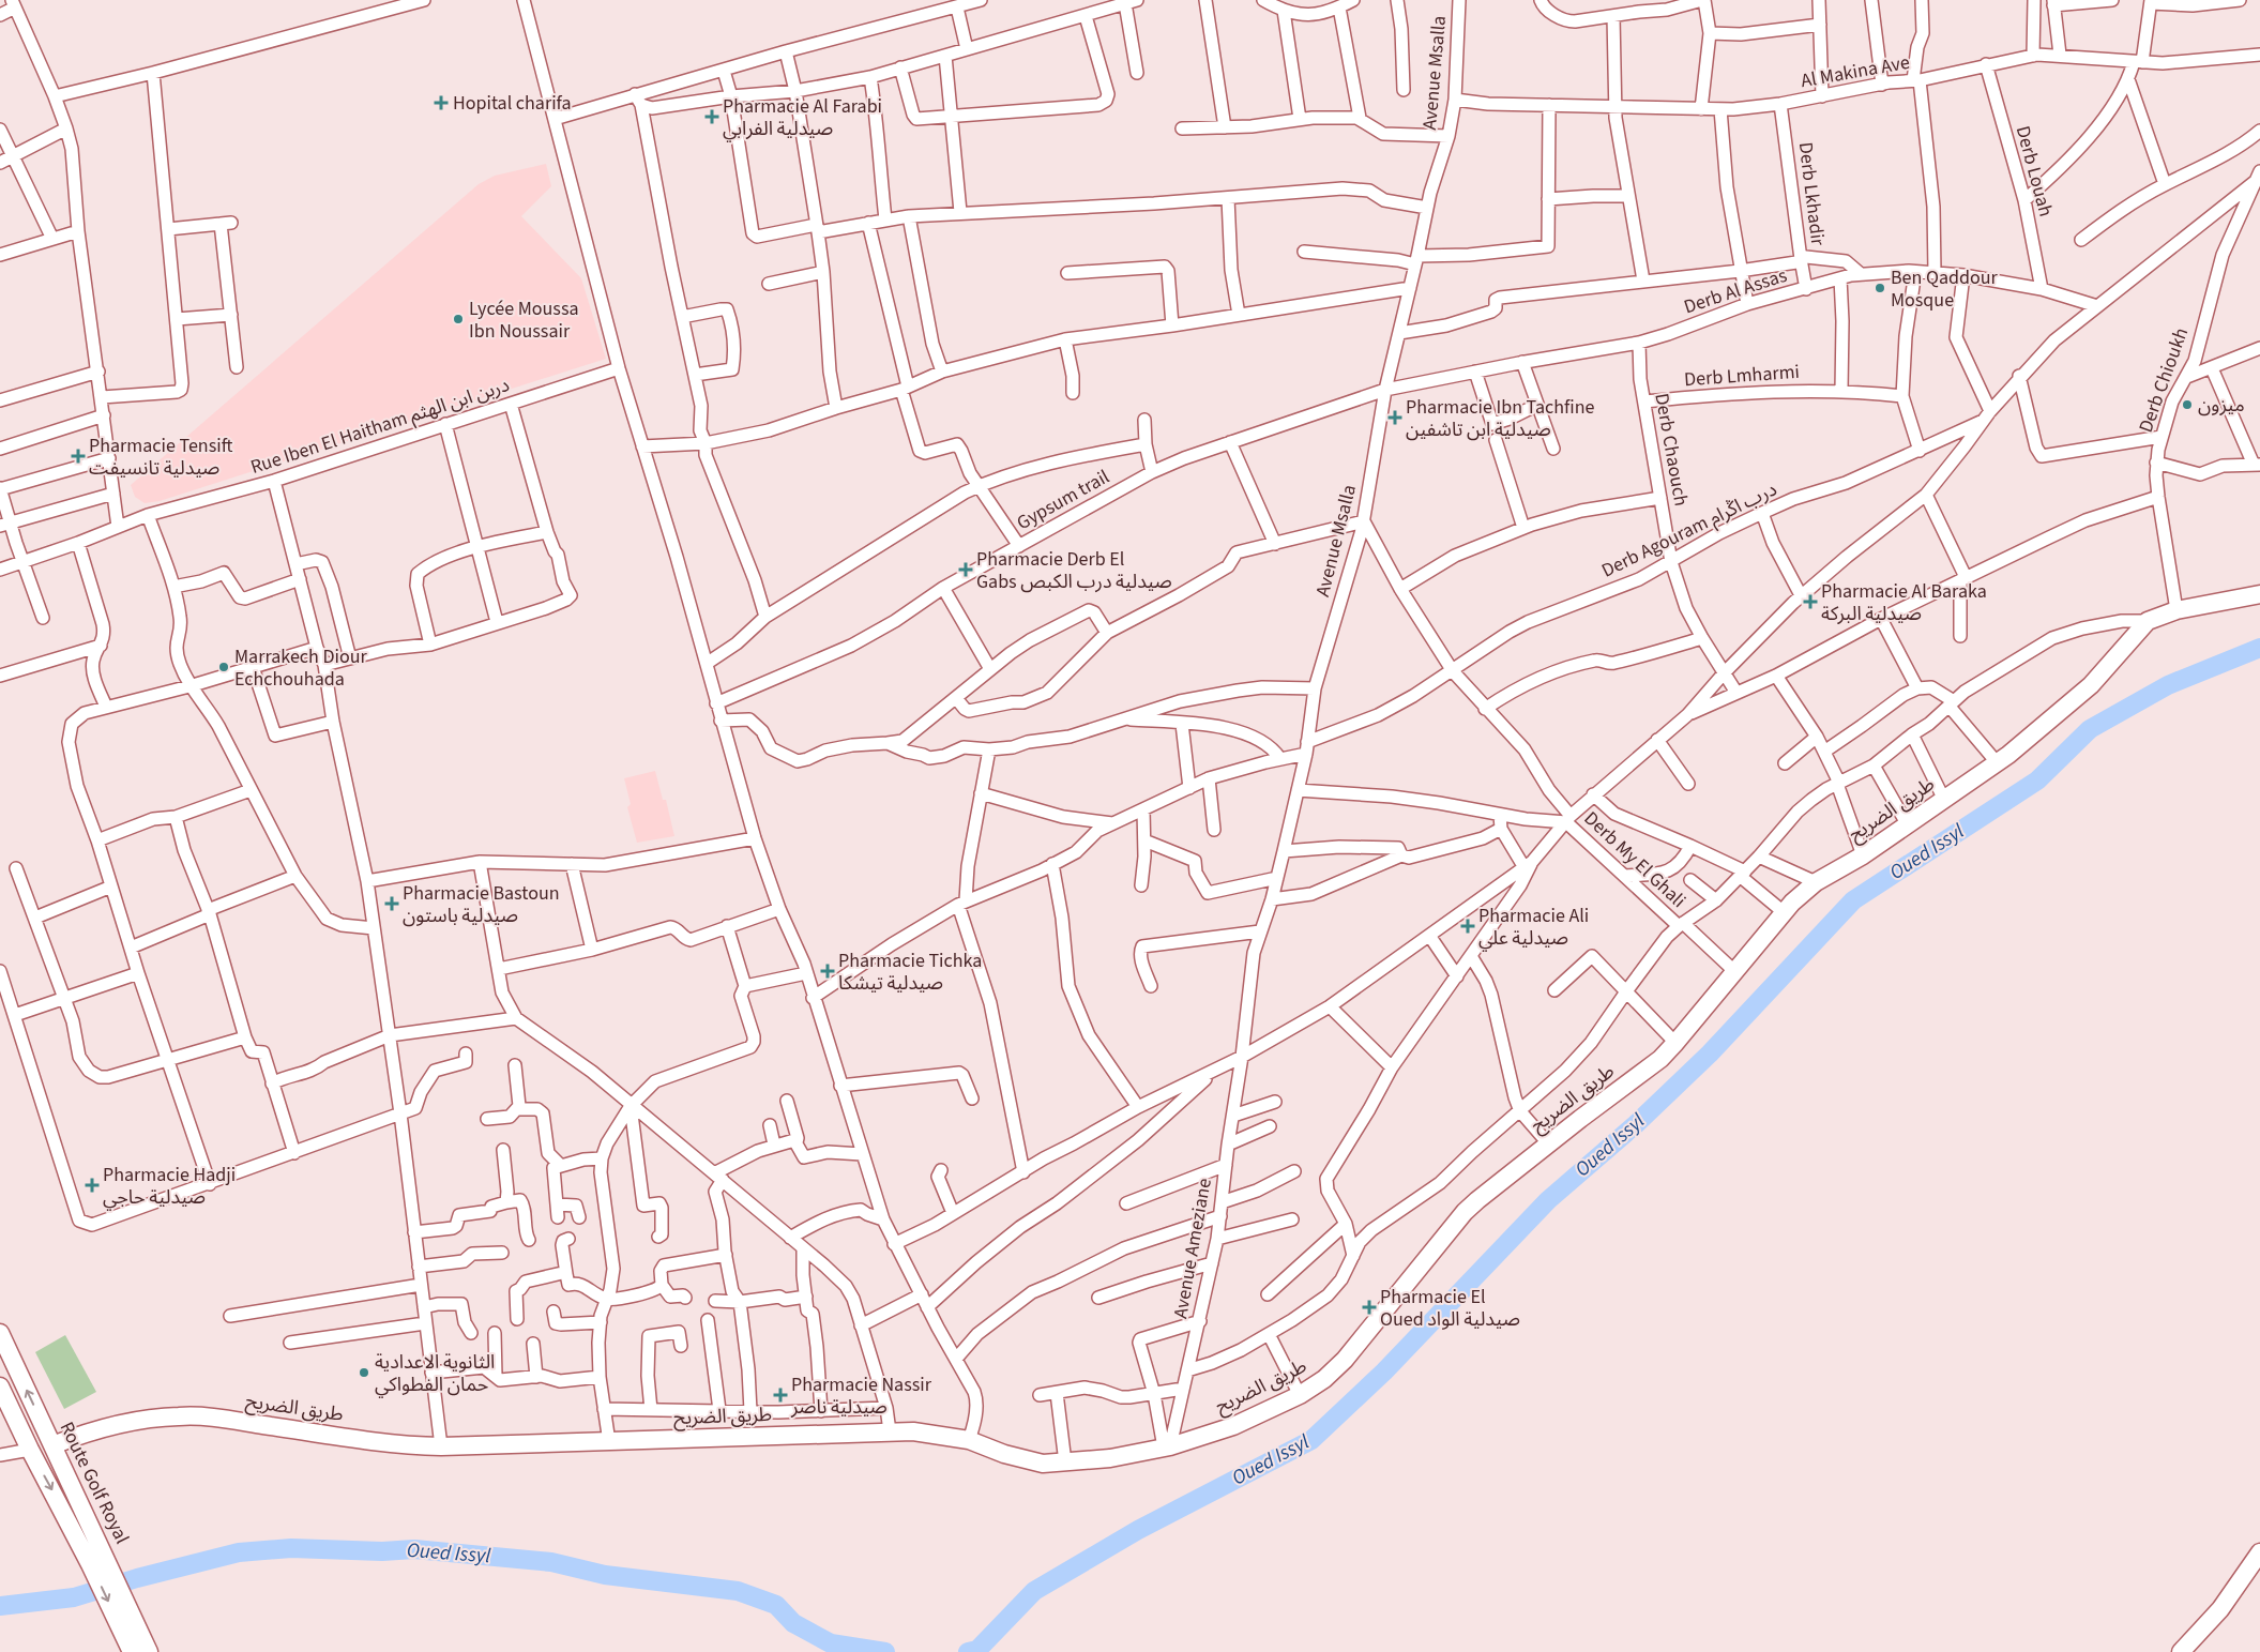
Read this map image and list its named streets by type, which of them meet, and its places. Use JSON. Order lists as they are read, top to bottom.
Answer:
{
  "streets": {
    "street": [
      "Al Makina Ave",
      "Avenue Msalla",
      "Derb Louah",
      "Derb Lkhadir",
      "Derb Al Assas",
      "Derb Lmharmi",
      "Derb Chioukh",
      "Rue Iben El Haitham دربن ابن الهثم",
      "Derb Chaouch",
      "Gypsum trail",
      "Derb Agouram درب اڭرام",
      "طريق الضريح",
      "Derb My El Ghali",
      "Avenue Ameziane",
      "Route Golf Royal"
    ]
  },
  "crossings": [
    ["Al Makina Ave", "Avenue Msalla"],
    ["Al Makina Ave", "Derb Louah"],
    ["Al Makina Ave", "Derb Lkhadir"],
    ["Avenue Msalla", "Derb Al Assas"],
    ["Avenue Msalla", "Gypsum trail"],
    ["Avenue Msalla", "Derb Agouram درب اڭرام"],
    ["Avenue Msalla", "Derb My El Ghali"],
    ["Avenue Msalla", "Avenue Ameziane"],
    ["Derb Louah", "Derb Al Assas"],
    ["Derb Lkhadir", "Derb Al Assas"],
    ["Derb Al Assas", "Derb Chaouch"],
    ["Derb Al Assas", "Gypsum trail"],
    ["Derb Lmharmi", "Derb Chaouch"],
    ["Derb Chioukh", "طريق الضريح"],
    ["Derb Chaouch", "Derb Agouram درب اڭرام"],
    ["Derb Agouram درب اڭرام", "Derb My El Ghali"],
    ["طريق الضريح", "Derb My El Ghali"],
    ["طريق الضريح", "Avenue Ameziane"],
    ["طريق الضريح", "Route Golf Royal"]
  ],
  "water": ["Oued Issyl"],
  "places": {
    "health": [
      "Hopital charifa",
      "Pharmacie Al Farabi صيدلية الفرابي",
      "Pharmacie Ibn Tachfine صيدلية ابن تاشفين",
      "Pharmacie Tensift صيدلية تانسيفت",
      "Pharmacie Derb El Gabs صيدلية درب الكبص",
      "Pharmacie Al Baraka صيدلية البركة",
      "Pharmacie Bastoun صيدلية باستون",
      "Pharmacie Ali صيدلية علي",
      "Pharmacie Tichka صيدلية تيشكا",
      "Pharmacie Hadji صيدلية حاجي",
      "Pharmacie El Oued صيدلية الواد",
      "Pharmacie Nassir صيدلية ناصر"
    ],
    "other": [
      "Ben Qaddour Mosque",
      "Lycée Moussa Ibn Noussair",
      "ميزون",
      "Marrakech Diour Echchouhada",
      "الثانوية الاعدادية حمان الفطواكي"
    ]
  }
}
